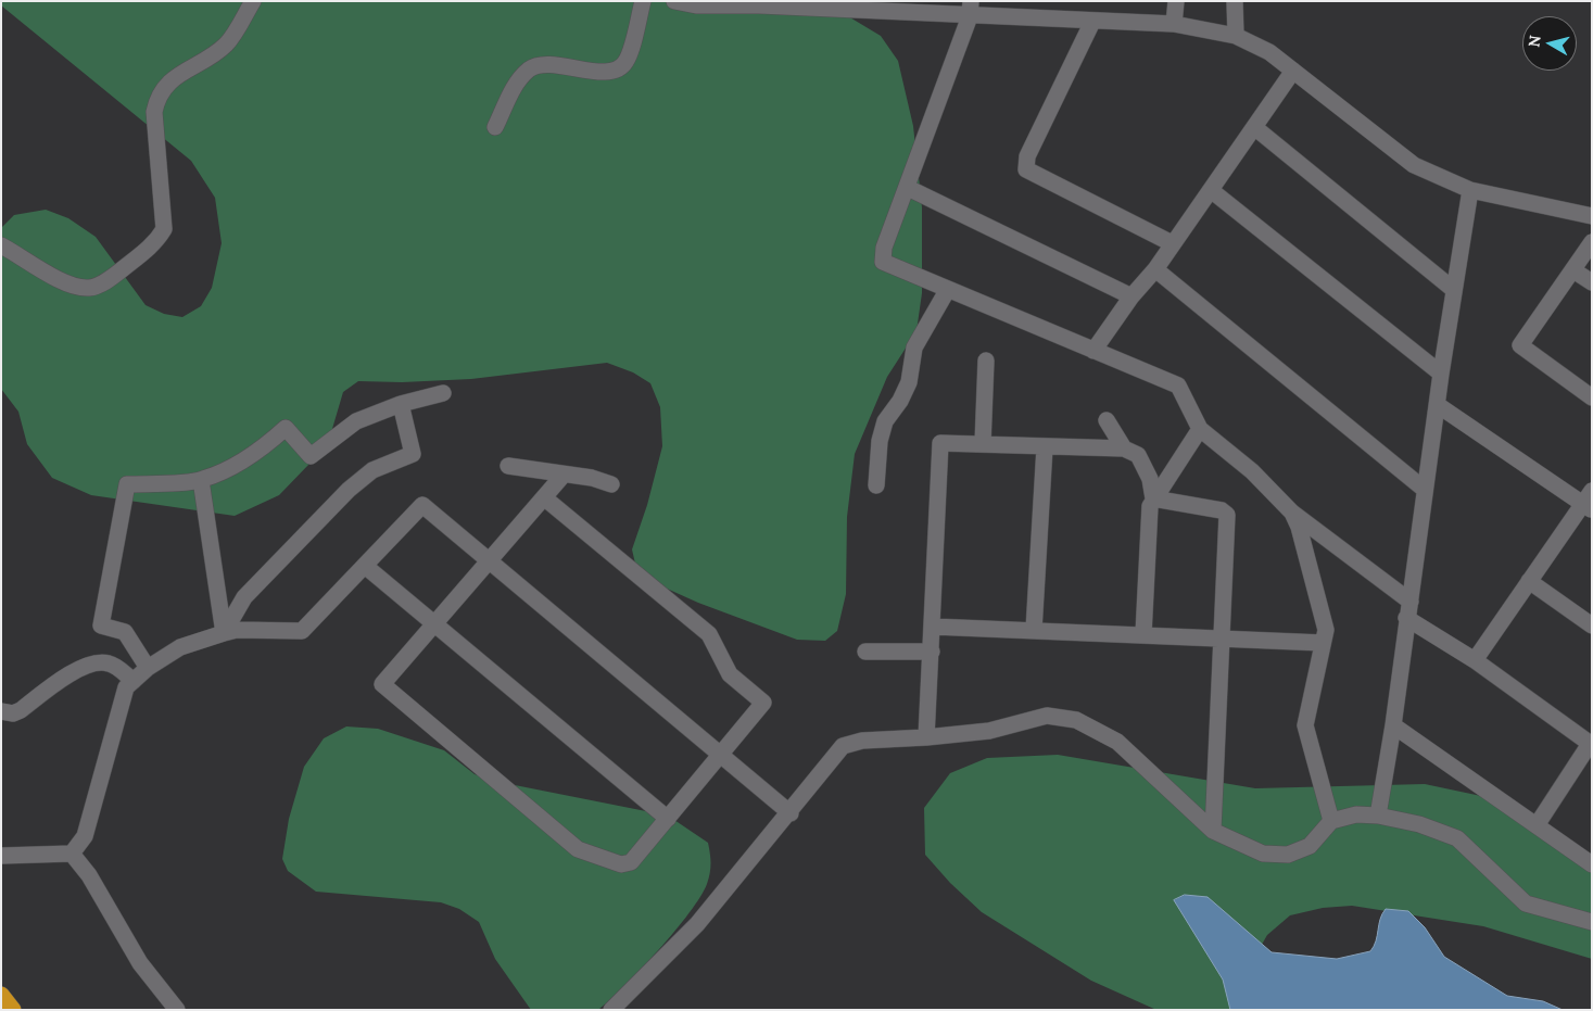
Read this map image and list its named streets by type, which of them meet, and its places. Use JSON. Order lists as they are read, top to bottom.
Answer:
{
  "north": "left"
}
